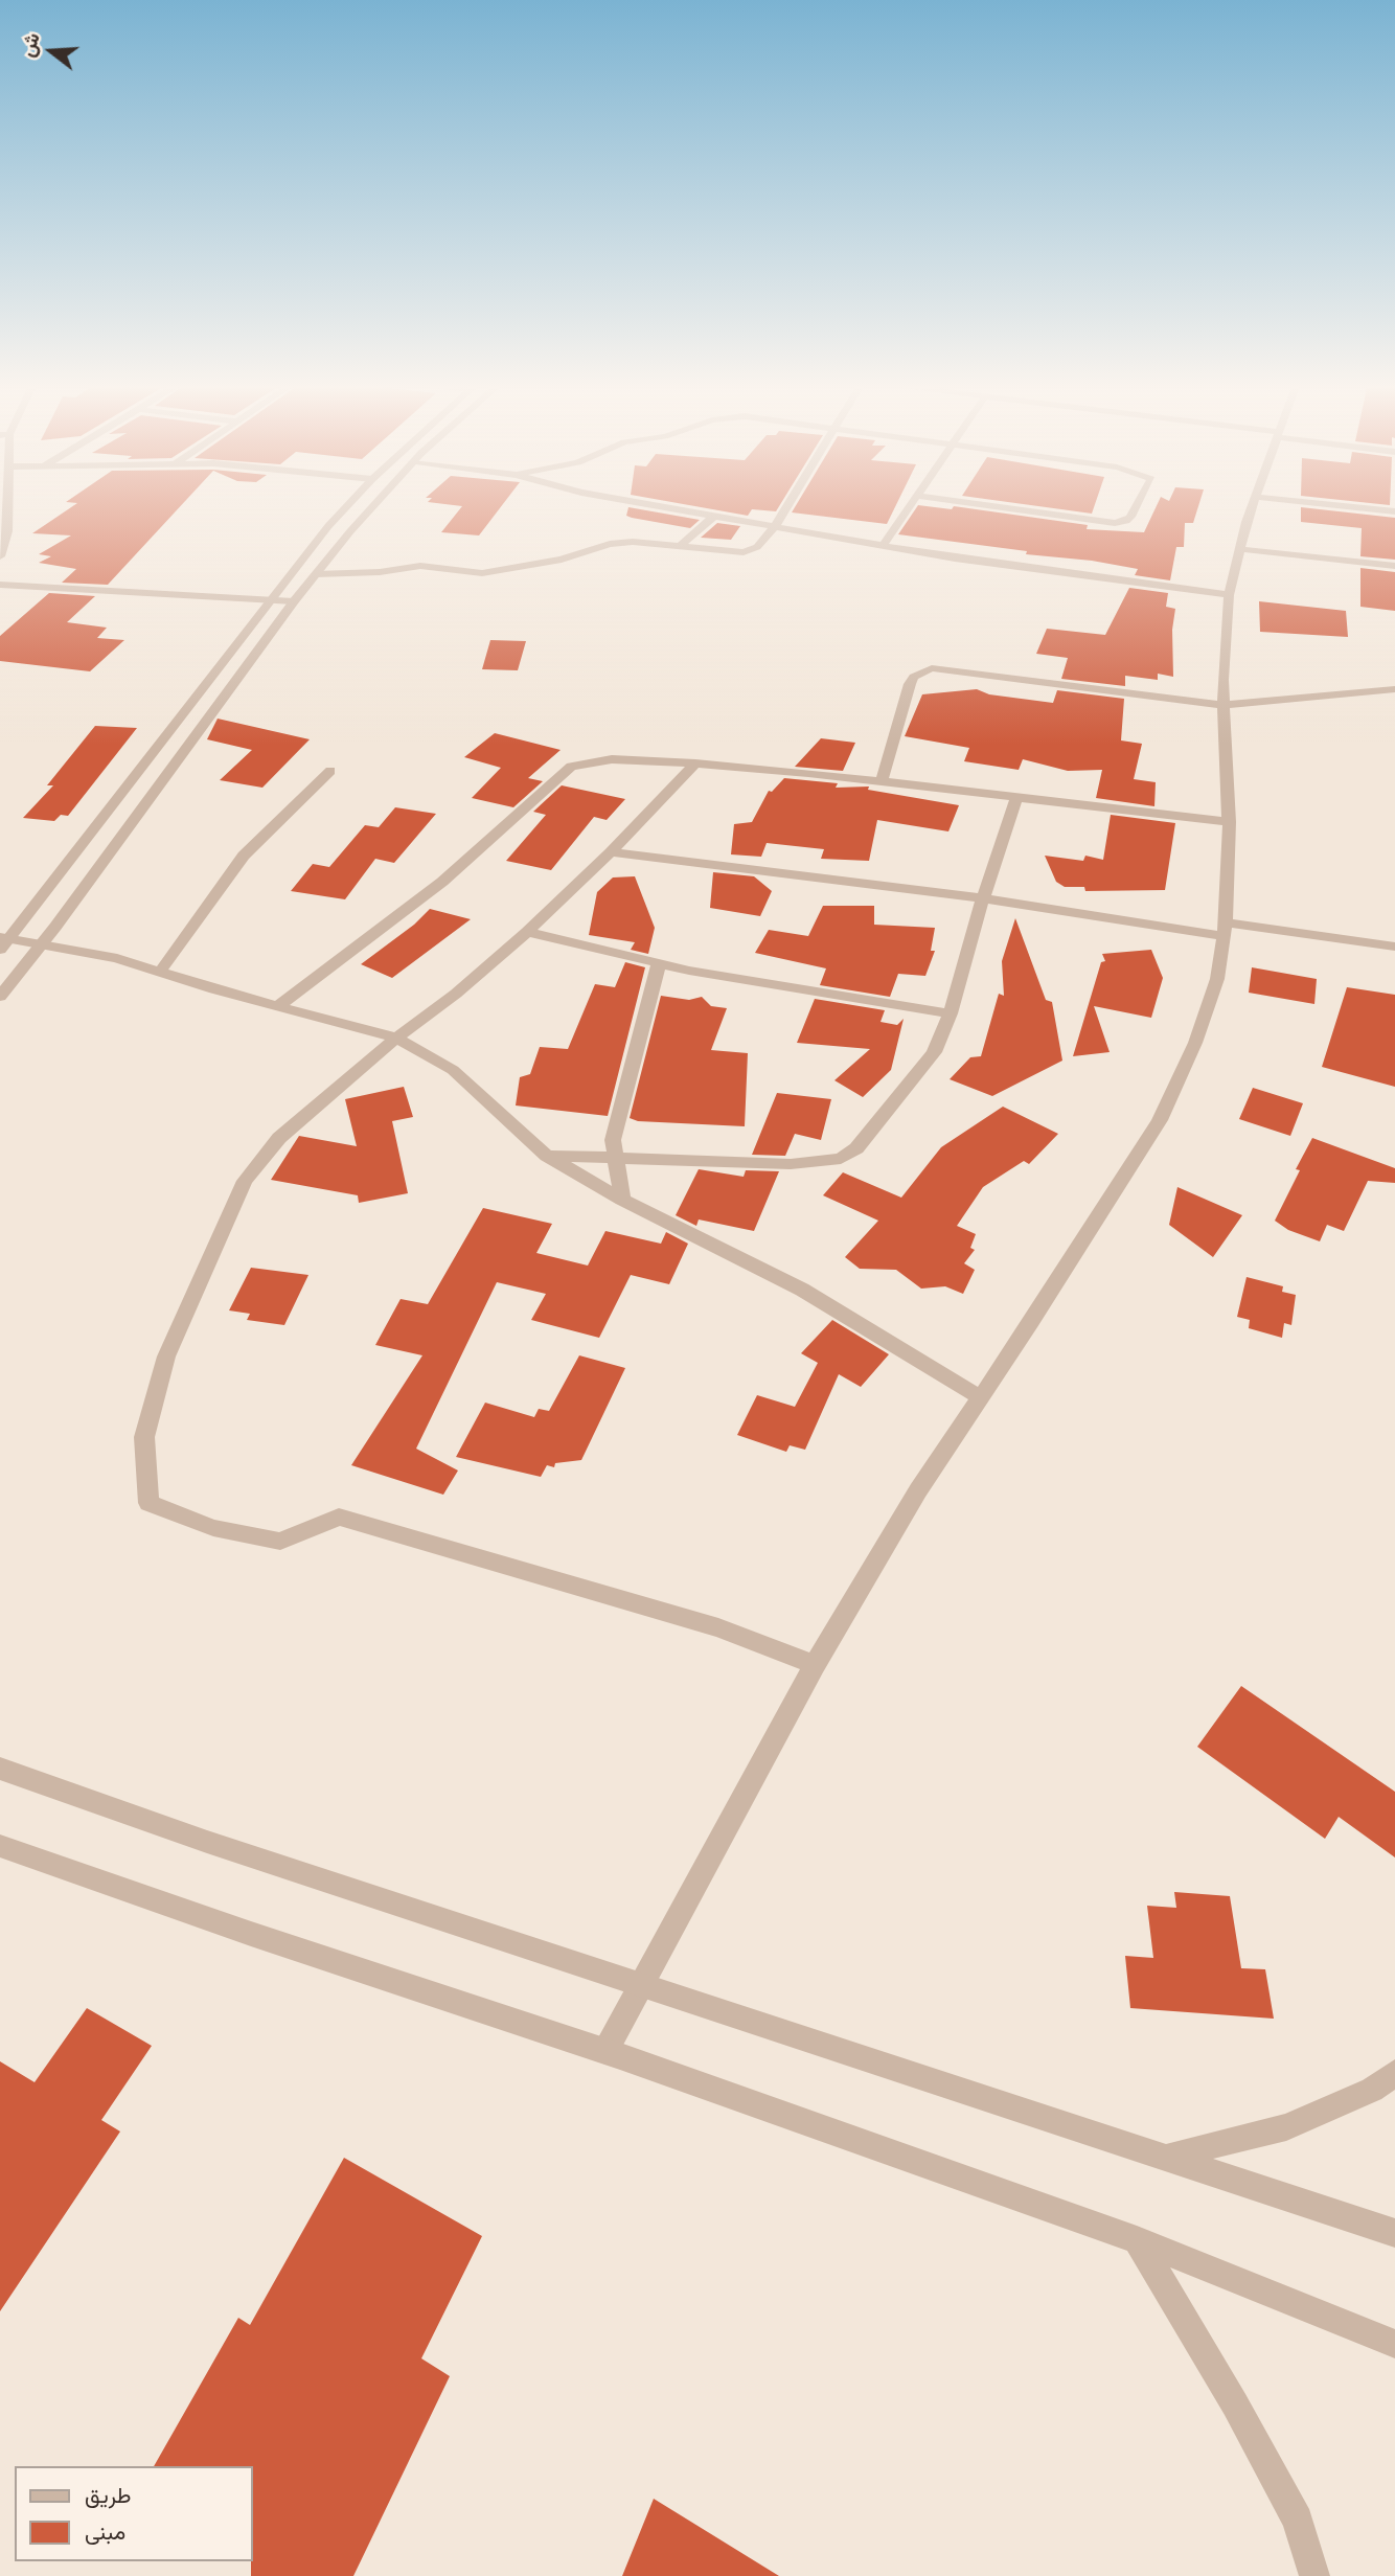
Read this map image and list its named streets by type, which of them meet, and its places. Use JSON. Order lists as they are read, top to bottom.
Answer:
{
  "legend": ["طريق", "مبنى"],
  "north": "left"
}
